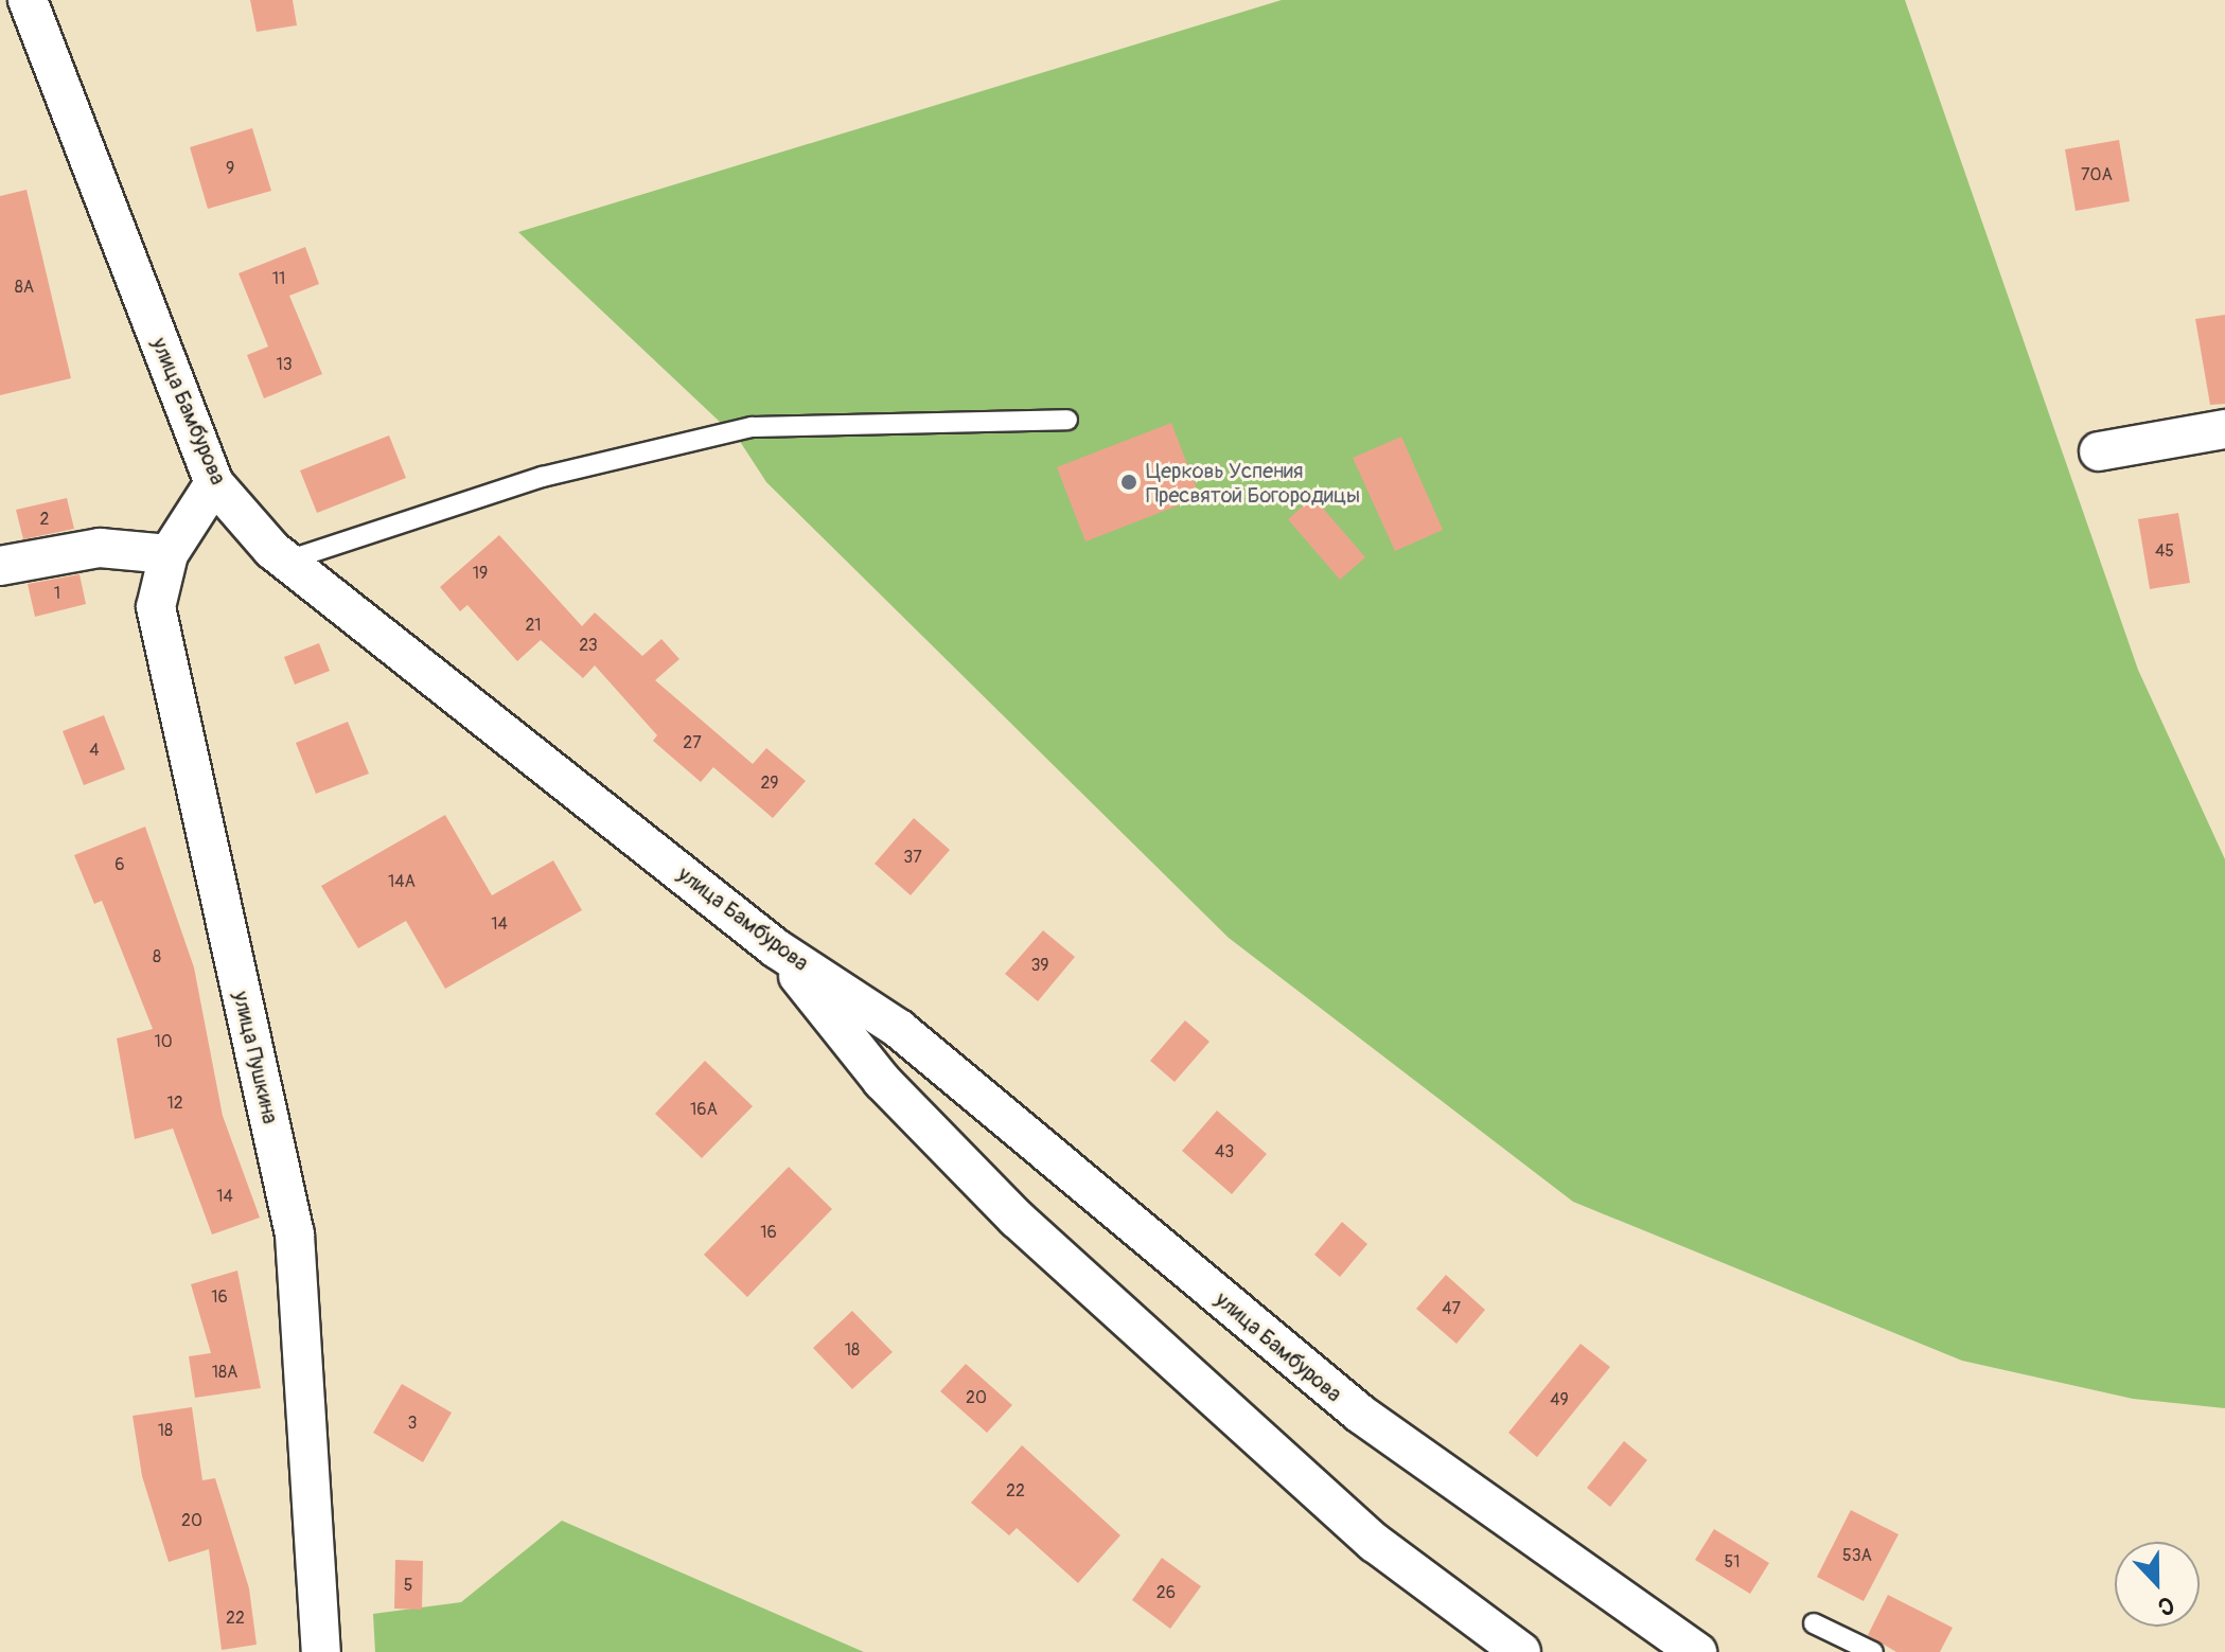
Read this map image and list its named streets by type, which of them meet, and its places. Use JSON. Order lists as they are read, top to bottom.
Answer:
{
  "streets": {
    "street": ["улица Бамбурова", "улица Пушкина"]
  },
  "crossings": [
    ["улица Бамбурова", "улица Пушкина"]
  ],
  "places": ["Церковь Успения Пресвятой Богородицы"],
  "house_numbers": [
    "9",
    "70А",
    "11",
    "8А",
    "13",
    "2",
    "45",
    "19",
    "1",
    "21",
    "23",
    "27",
    "4",
    "29",
    "37",
    "6",
    "14А",
    "14",
    "8",
    "39",
    "10",
    "12",
    "16А",
    "43",
    "14",
    "16",
    "16",
    "47",
    "18",
    "18А",
    "20",
    "49",
    "3",
    "18",
    "22",
    "20",
    "53А",
    "51",
    "5",
    "26",
    "22"
  ],
  "north": "bottom"
}
